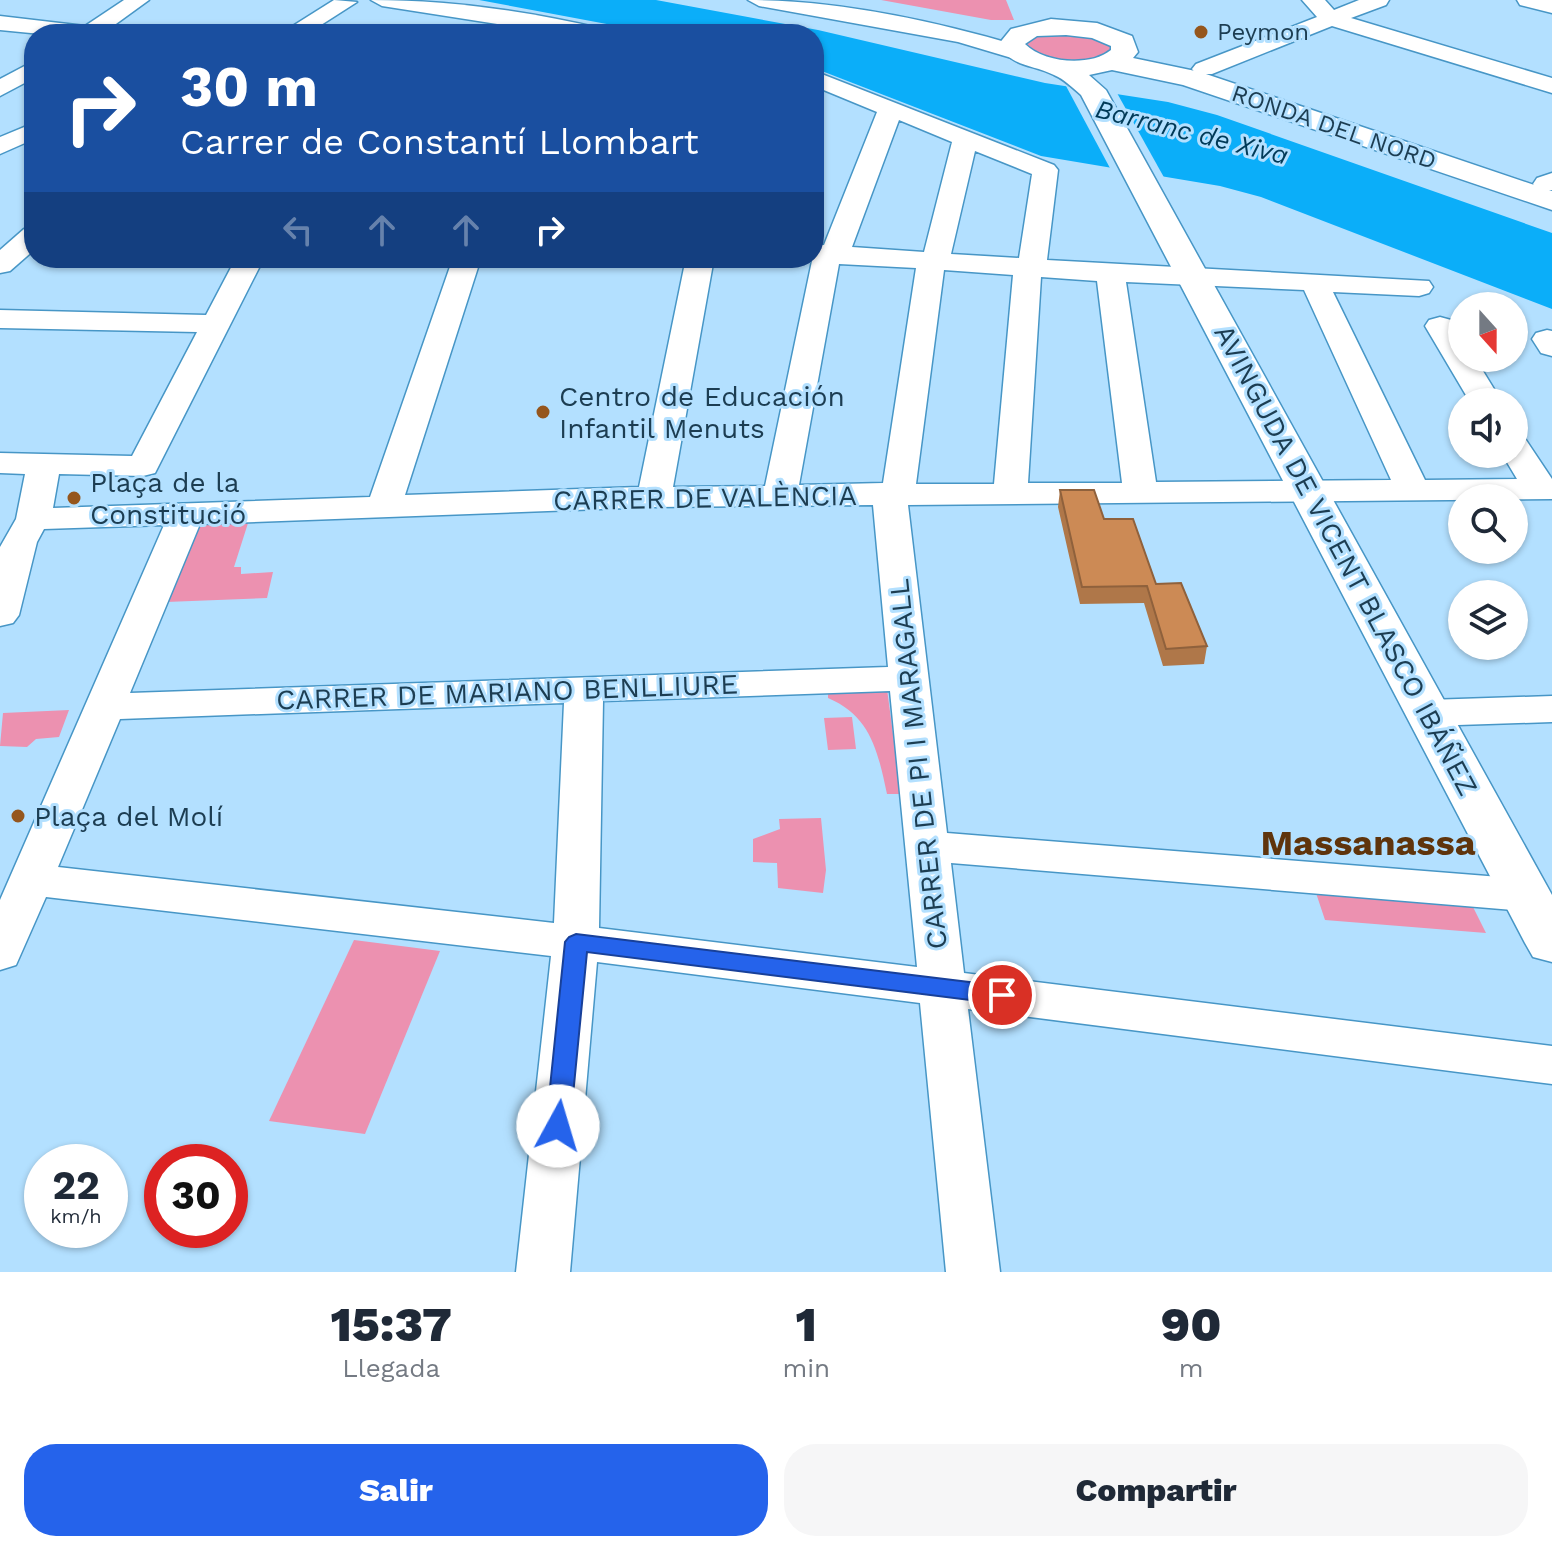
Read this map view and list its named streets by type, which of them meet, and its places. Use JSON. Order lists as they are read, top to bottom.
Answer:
{
  "streets": {
    "street": [
      "RONDA DEL NORD",
      "CARRER DE VALÈNCIA",
      "AVINGUDA DE VICENT BLASCO IBÁÑEZ",
      "CARRER DE MARIANO BENLLIURE",
      "CARRER DE PI I MARAGALL"
    ]
  },
  "crossings": [
    ["RONDA DEL NORD", "AVINGUDA DE VICENT BLASCO IBÁÑEZ"],
    ["CARRER DE VALÈNCIA", "AVINGUDA DE VICENT BLASCO IBÁÑEZ"],
    ["CARRER DE VALÈNCIA", "CARRER DE PI I MARAGALL"],
    ["CARRER DE MARIANO BENLLIURE", "CARRER DE PI I MARAGALL"]
  ],
  "districts": ["Massanassa"],
  "water": ["Barranc de Xiva"],
  "places": [
    "Peymon",
    "Centro de Educación Infantil Menuts",
    "Plaça de la Constitució",
    "Plaça del Molí"
  ],
  "north": "bottom",
  "page": {
    "turn": ["30 m", "Carrer de Constantí Llombart"],
    "speed": "22 km/h",
    "limit": "30",
    "eta": [
      "15:37",
      "Llegada",
      "1",
      "min",
      "90",
      "m"
    ],
    "buttons": ["Salir", "Compartir"]
  }
}
